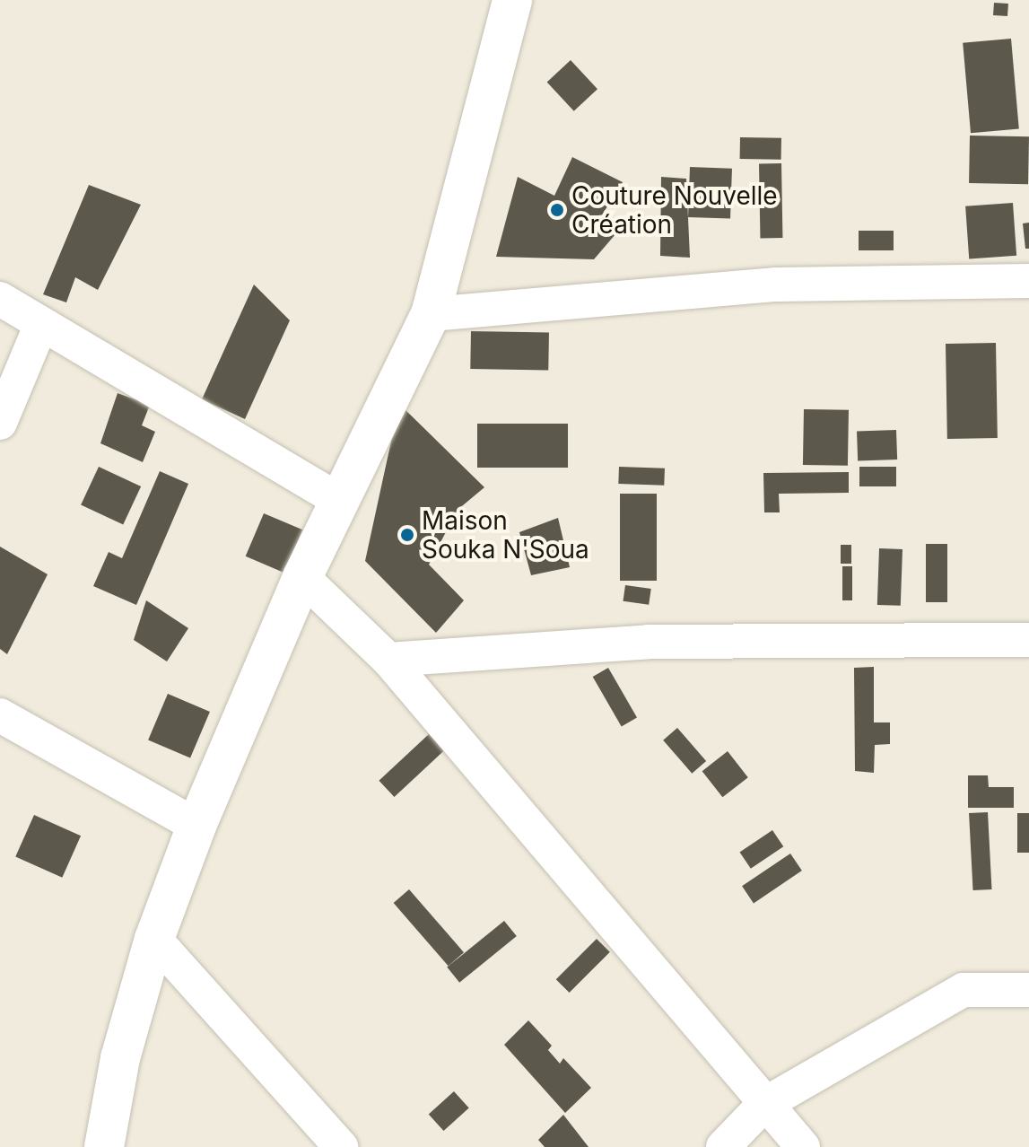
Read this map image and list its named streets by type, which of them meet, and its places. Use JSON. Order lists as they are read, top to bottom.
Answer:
{
  "places": ["Couture Nouvelle Création", "Maison Souka N'Soua"]
}
